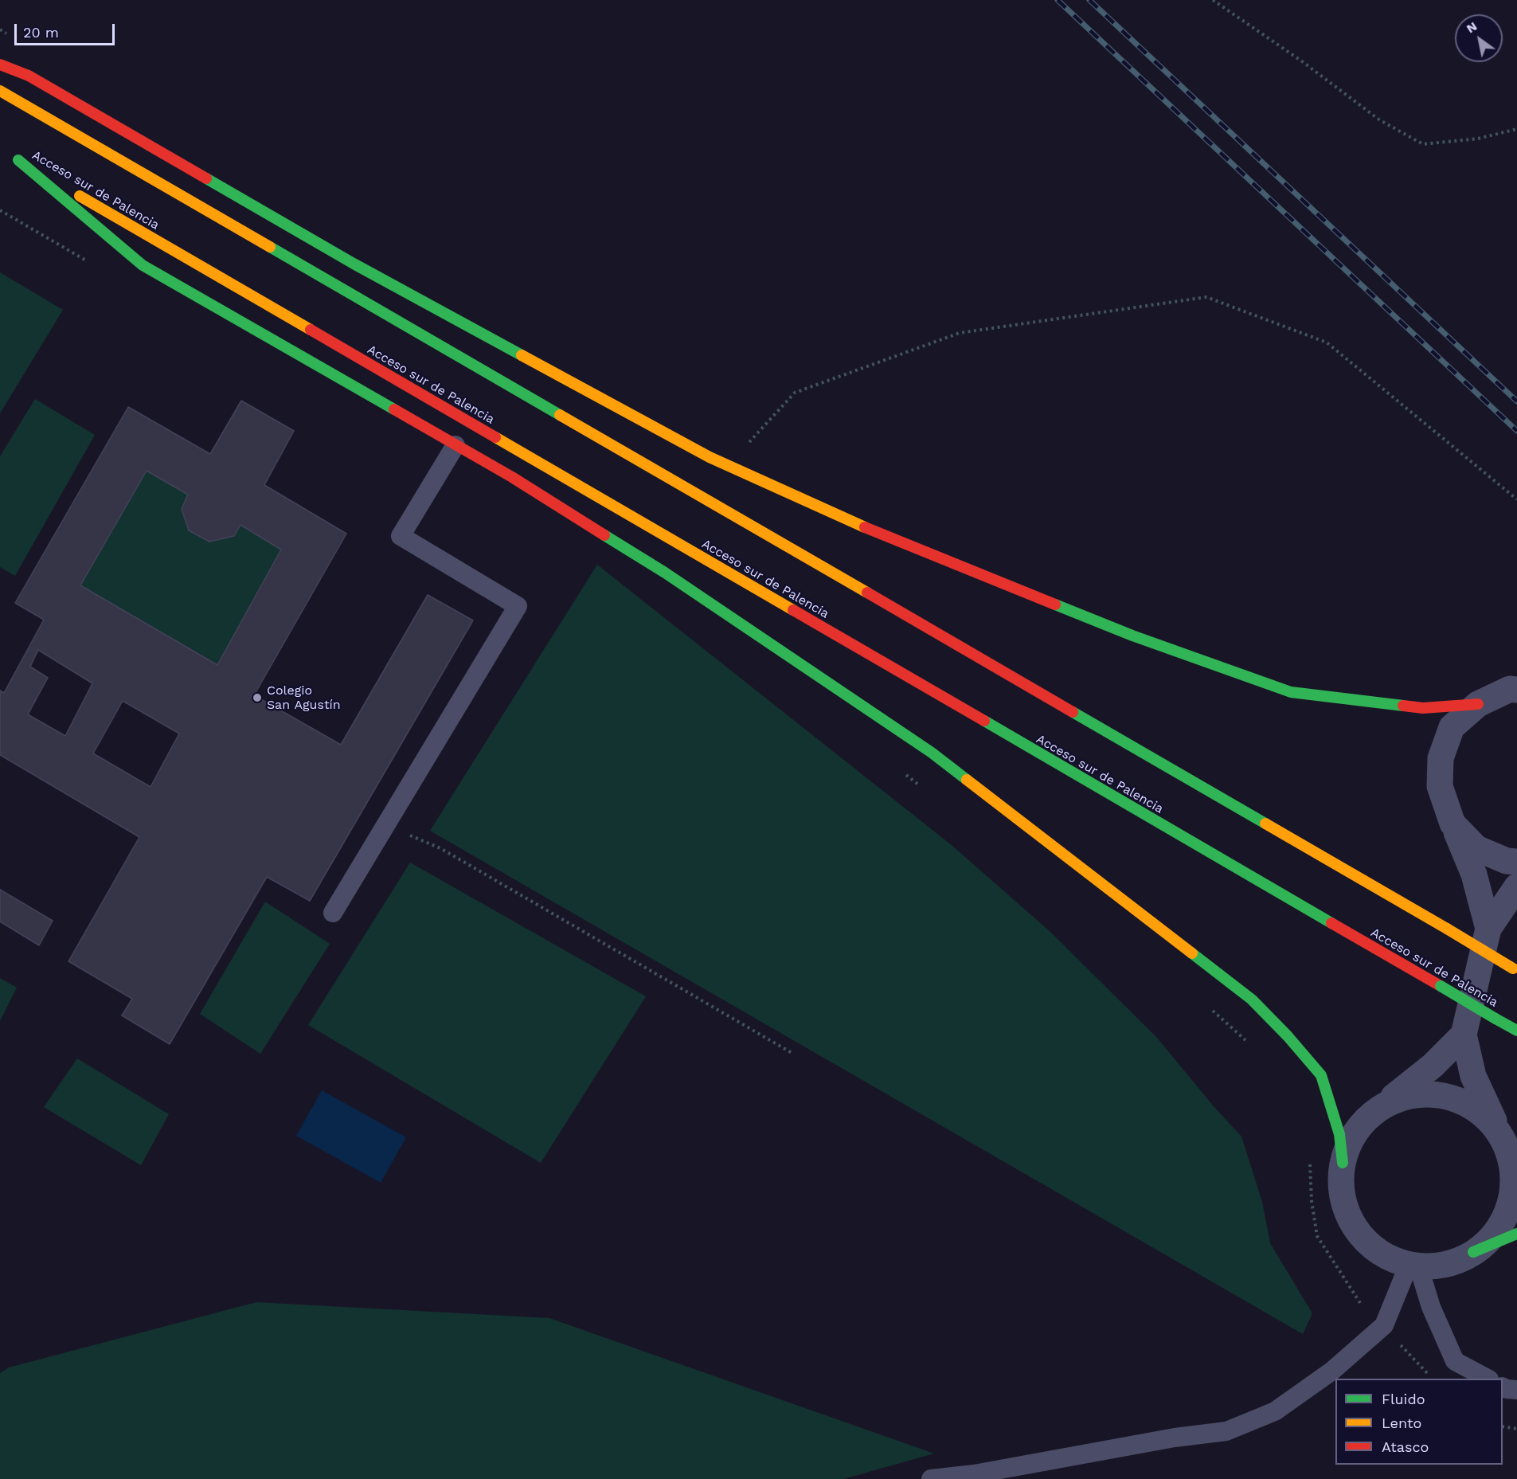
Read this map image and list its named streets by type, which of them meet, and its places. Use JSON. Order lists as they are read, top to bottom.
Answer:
{
  "streets": {
    "highway": ["Acceso sur de Palencia"]
  },
  "places": ["Colegio San Agustín"],
  "legend": ["Fluido", "Lento", "Atasco"],
  "scale_bar": "20 m",
  "north": "top left"
}
